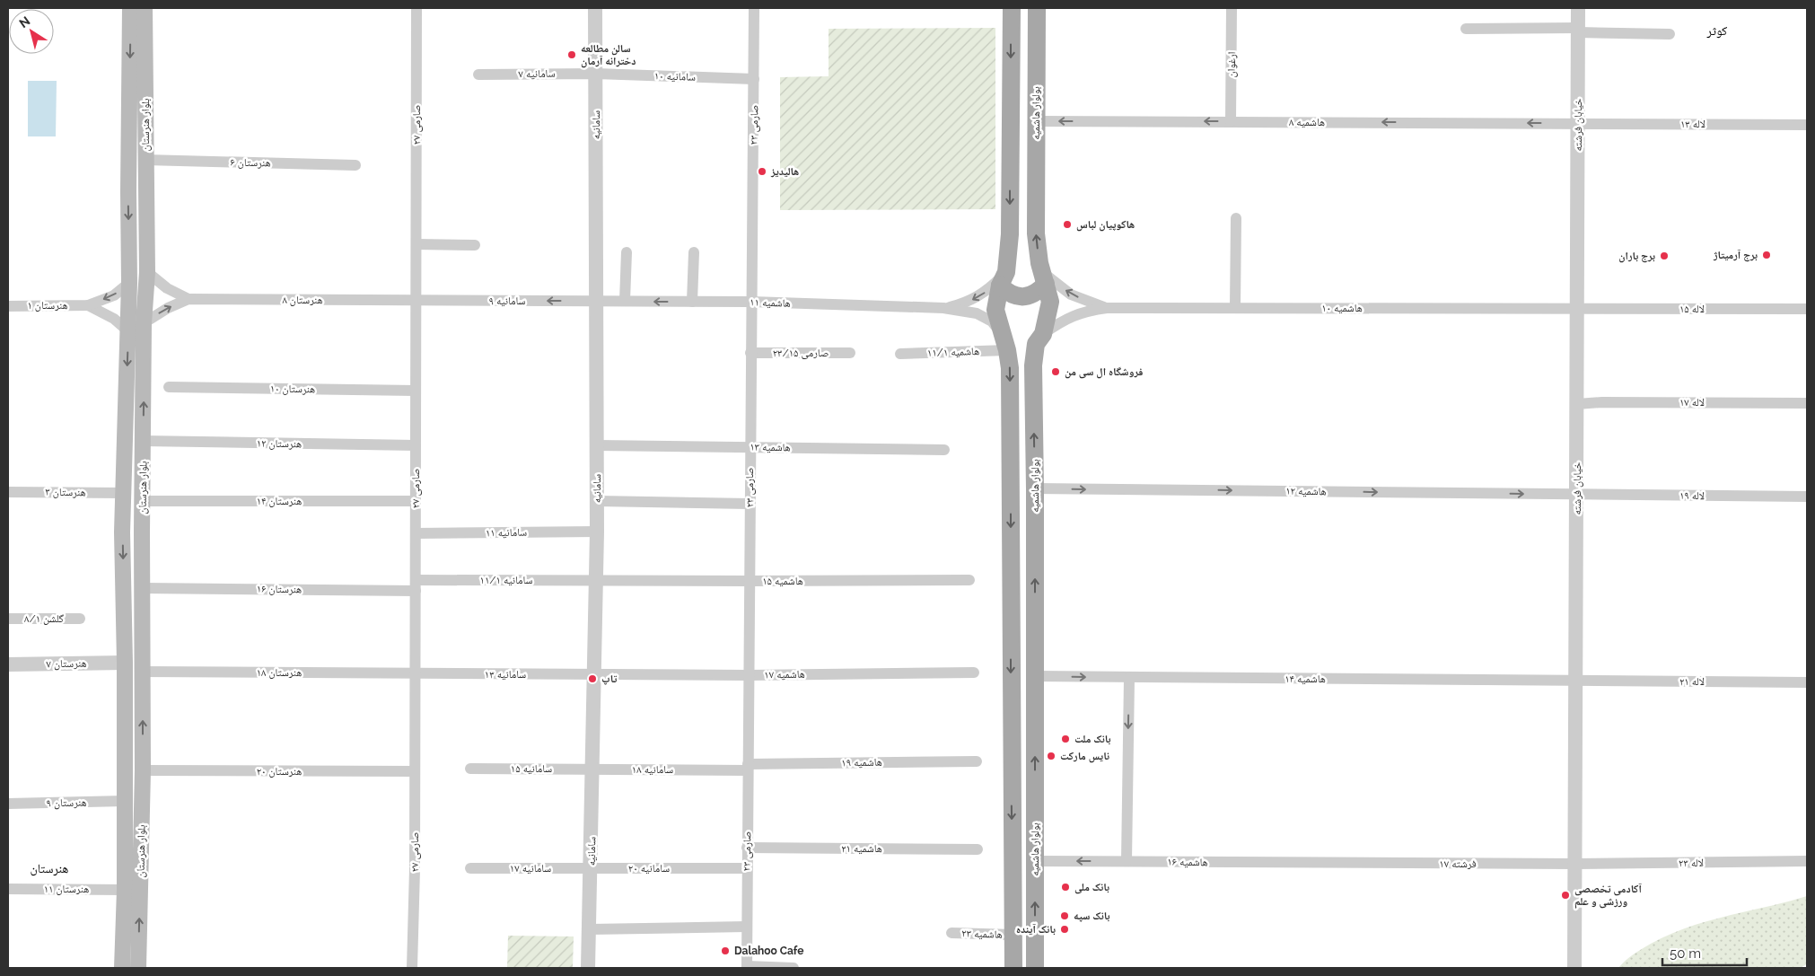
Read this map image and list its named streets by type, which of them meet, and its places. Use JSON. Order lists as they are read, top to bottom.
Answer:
{
  "streets": {
    "main road": ["بولوار هاشمیه", "بلوار هنرستان"],
    "street": [
      "ارغوان",
      "سامانیه ۷",
      "سامانیه ۱۰",
      "هاشمیه ۸",
      "لاله ۱۳",
      "صارمی ۲۷",
      "سامانیه",
      "صارمی ۲۳",
      "خیابان فرشته",
      "هنرستان ۶",
      "هنرستان ۸",
      "سامانیه ۹",
      "هاشمیه ۱۱",
      "هنرستان ۱",
      "هاشمیه ۱۰",
      "لاله ۱۵",
      "هاشمیه ۱۱/۱",
      "صارمی ۲۳/۱۵",
      "هنرستان ۱۰",
      "لاله ۱۷",
      "هنرستان ۱۲",
      "هاشمیه ۱۳",
      "هاشمیه ۱۲",
      "هنرستان ۳",
      "لاله ۱۹",
      "هنرستان ۱۴",
      "سامانیه ۱۱",
      "سامانیه ۱۱/۱",
      "هاشمیه ۱۵",
      "هنرستان ۱۶",
      "گلشن ۸/۱",
      "هنرستان ۷",
      "هنرستان ۱۸",
      "سامانیه ۱۳",
      "هاشمیه ۱۷",
      "هاشمیه ۱۴",
      "لاله ۲۱",
      "هاشمیه ۱۹",
      "سامانیه ۱۵",
      "سامانیه ۱۸",
      "هنرستان ۲۰",
      "هنرستان ۹",
      "هاشمیه ۲۱",
      "هاشمیه ۱۶",
      "لاله ۲۳",
      "فرشته ۱۷",
      "سامانیه ۱۷",
      "سامانیه ۲۰",
      "هنرستان ۱۱",
      "هاشمیه ۲۳"
    ]
  },
  "crossings": [
    ["ارغوان", "هاشمیه ۸"],
    ["سامانیه ۷", "سامانیه ۱۰"],
    ["سامانیه ۷", "سامانیه"],
    ["سامانیه ۱۰", "سامانیه"],
    ["سامانیه ۱۰", "صارمی ۲۳"],
    ["بولوار هاشمیه", "هاشمیه ۸"],
    ["بولوار هاشمیه", "هاشمیه ۱۱/۱"],
    ["بولوار هاشمیه", "هاشمیه ۱۲"],
    ["بولوار هاشمیه", "هاشمیه ۱۴"],
    ["بولوار هاشمیه", "هاشمیه ۱۶"],
    ["بولوار هاشمیه", "هاشمیه ۲۳"],
    ["هاشمیه ۸", "لاله ۱۳"],
    ["هاشمیه ۸", "خیابان فرشته"],
    ["لاله ۱۳", "خیابان فرشته"],
    ["بلوار هنرستان", "هنرستان ۶"],
    ["بلوار هنرستان", "هنرستان ۸"],
    ["بلوار هنرستان", "هنرستان ۱"],
    ["بلوار هنرستان", "هنرستان ۱۲"],
    ["بلوار هنرستان", "هنرستان ۳"],
    ["بلوار هنرستان", "هنرستان ۱۴"],
    ["بلوار هنرستان", "هنرستان ۱۶"],
    ["بلوار هنرستان", "هنرستان ۷"],
    ["بلوار هنرستان", "هنرستان ۱۸"],
    ["بلوار هنرستان", "هنرستان ۲۰"],
    ["بلوار هنرستان", "هنرستان ۹"],
    ["بلوار هنرستان", "هنرستان ۱۱"],
    ["صارمی ۲۷", "هنرستان ۸"],
    ["صارمی ۲۷", "سامانیه ۹"],
    ["صارمی ۲۷", "هنرستان ۱۰"],
    ["صارمی ۲۷", "هنرستان ۱۲"],
    ["صارمی ۲۷", "هنرستان ۱۴"],
    ["صارمی ۲۷", "سامانیه ۱۱"],
    ["صارمی ۲۷", "سامانیه ۱۱/۱"],
    ["صارمی ۲۷", "هنرستان ۱۶"],
    ["صارمی ۲۷", "هنرستان ۱۸"],
    ["صارمی ۲۷", "سامانیه ۱۳"],
    ["صارمی ۲۷", "هنرستان ۲۰"],
    ["سامانیه", "سامانیه ۹"],
    ["سامانیه", "هاشمیه ۱۱"],
    ["سامانیه", "هاشمیه ۱۳"],
    ["سامانیه", "سامانیه ۱۱"],
    ["سامانیه", "سامانیه ۱۱/۱"],
    ["سامانیه", "هاشمیه ۱۵"],
    ["سامانیه", "سامانیه ۱۳"],
    ["سامانیه", "هاشمیه ۱۷"],
    ["سامانیه", "سامانیه ۱۵"],
    ["سامانیه", "سامانیه ۱۸"],
    ["سامانیه", "سامانیه ۱۷"],
    ["سامانیه", "سامانیه ۲۰"],
    ["صارمی ۲۳", "هاشمیه ۱۱"],
    ["صارمی ۲۳", "صارمی ۲۳/۱۵"],
    ["صارمی ۲۳", "هاشمیه ۱۳"],
    ["صارمی ۲۳", "هاشمیه ۱۵"],
    ["صارمی ۲۳", "هاشمیه ۱۷"],
    ["صارمی ۲۳", "هاشمیه ۱۹"],
    ["صارمی ۲۳", "هاشمیه ۲۱"],
    ["صارمی ۲۳", "سامانیه ۲۰"],
    ["خیابان فرشته", "هاشمیه ۱۰"],
    ["خیابان فرشته", "لاله ۱۵"],
    ["خیابان فرشته", "لاله ۱۷"],
    ["خیابان فرشته", "هاشمیه ۱۲"],
    ["خیابان فرشته", "لاله ۱۹"],
    ["خیابان فرشته", "هاشمیه ۱۴"],
    ["خیابان فرشته", "لاله ۲۱"],
    ["خیابان فرشته", "لاله ۲۳"],
    ["خیابان فرشته", "فرشته ۱۷"],
    ["هنرستان ۸", "سامانیه ۹"],
    ["سامانیه ۹", "هاشمیه ۱۱"],
    ["هاشمیه ۱۰", "لاله ۱۵"],
    ["هاشمیه ۱۲", "لاله ۱۹"],
    ["سامانیه ۱۱/۱", "هاشمیه ۱۵"],
    ["سامانیه ۱۱/۱", "هنرستان ۱۶"],
    ["هنرستان ۱۸", "سامانیه ۱۳"],
    ["سامانیه ۱۳", "هاشمیه ۱۷"],
    ["هاشمیه ۱۴", "لاله ۲۱"],
    ["هاشمیه ۱۹", "سامانیه ۱۸"],
    ["سامانیه ۱۵", "سامانیه ۱۸"],
    ["هاشمیه ۱۶", "فرشته ۱۷"],
    ["لاله ۲۳", "فرشته ۱۷"],
    ["سامانیه ۱۷", "سامانیه ۲۰"]
  ],
  "one_way": ["هاشمیه ۸", "هاشمیه ۱۲"],
  "districts": ["کوثر", "هنرستان"],
  "places": [
    "سالن مطالعه دخترانه آرمان",
    "هالیدیز",
    "هاکوپیان لباس",
    "برج آرمیتاژ",
    "برج باران",
    "فروشگاه ال سی من",
    "تاپ",
    "بانک ملت",
    "نایس مارکت",
    "بانک ملی",
    "آکادمی تخصصی ورزشی و علم",
    "بانک سپه",
    "بانک آینده",
    "Dalahoo Cafe"
  ],
  "scale_bar": "50 m",
  "north": "top left"
}
